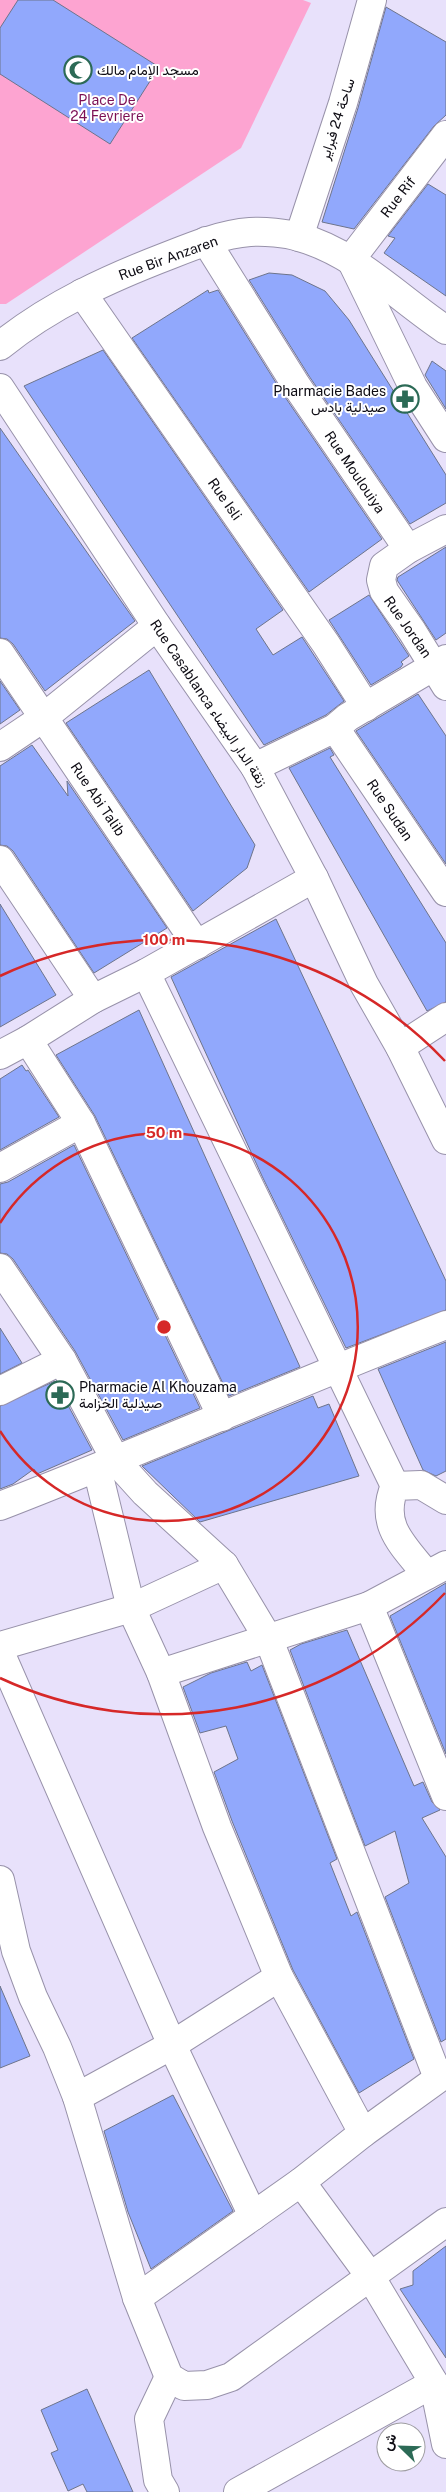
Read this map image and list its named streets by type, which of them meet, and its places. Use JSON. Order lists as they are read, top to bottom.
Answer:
{
  "streets": {
    "street": [
      "ساحة 24 فبراير",
      "Rue Rif",
      "Rue Bir Anzaren",
      "Rue Moulouiya",
      "Rue Isli",
      "Rue Jordan",
      "Rue Casablanca زنقة الدار البيضاء",
      "Rue Abi Talib",
      "Rue Sudan"
    ]
  },
  "crossings": [
    ["ساحة 24 فبراير", "Rue Bir Anzaren"],
    ["Rue Rif", "Rue Bir Anzaren"],
    ["Rue Bir Anzaren", "Rue Moulouiya"],
    ["Rue Bir Anzaren", "Rue Isli"],
    ["Rue Moulouiya", "Rue Jordan"]
  ],
  "parks": ["Place De 24 Fevriere"],
  "places": {
    "mosque": ["مسجد الإمام مالك"],
    "pharmacy": ["Pharmacie Bades صيدلية بادس", "Pharmacie Al Khouzama صيدلية الخزامة"]
  },
  "north": "top left",
  "rings": ["100 m", "50 m"]
}
